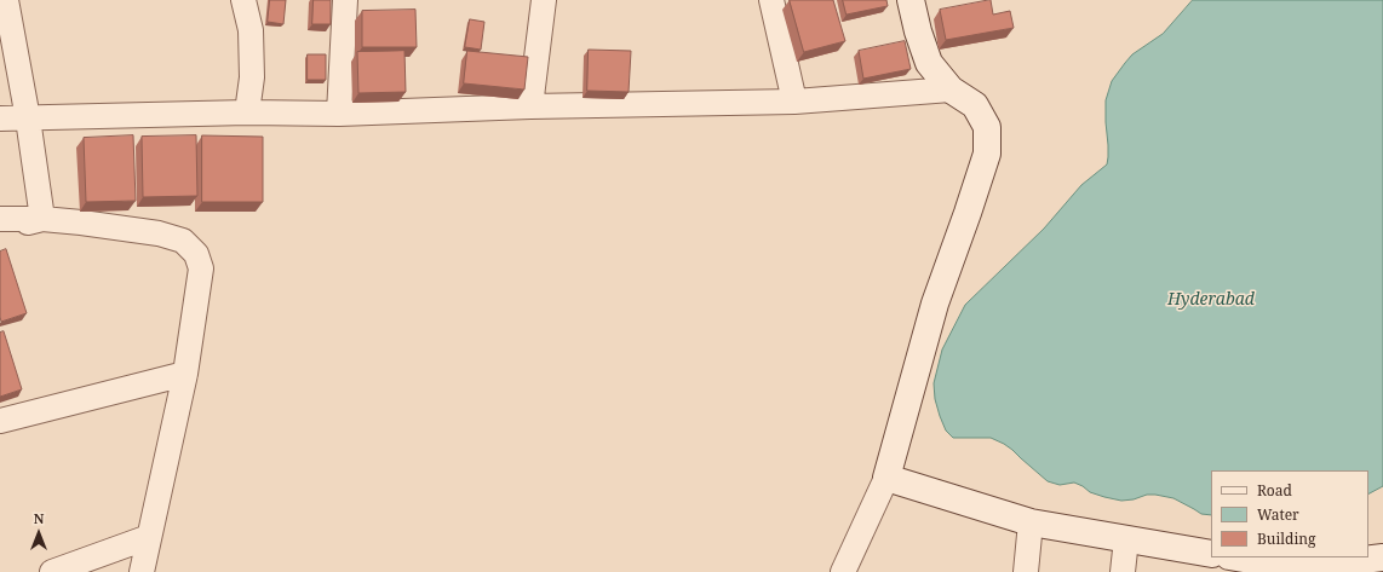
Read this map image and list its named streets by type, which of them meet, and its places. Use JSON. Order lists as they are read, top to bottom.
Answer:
{
  "water": ["Hyderabad"],
  "legend": ["Road", "Water", "Building"],
  "north": "top"
}
